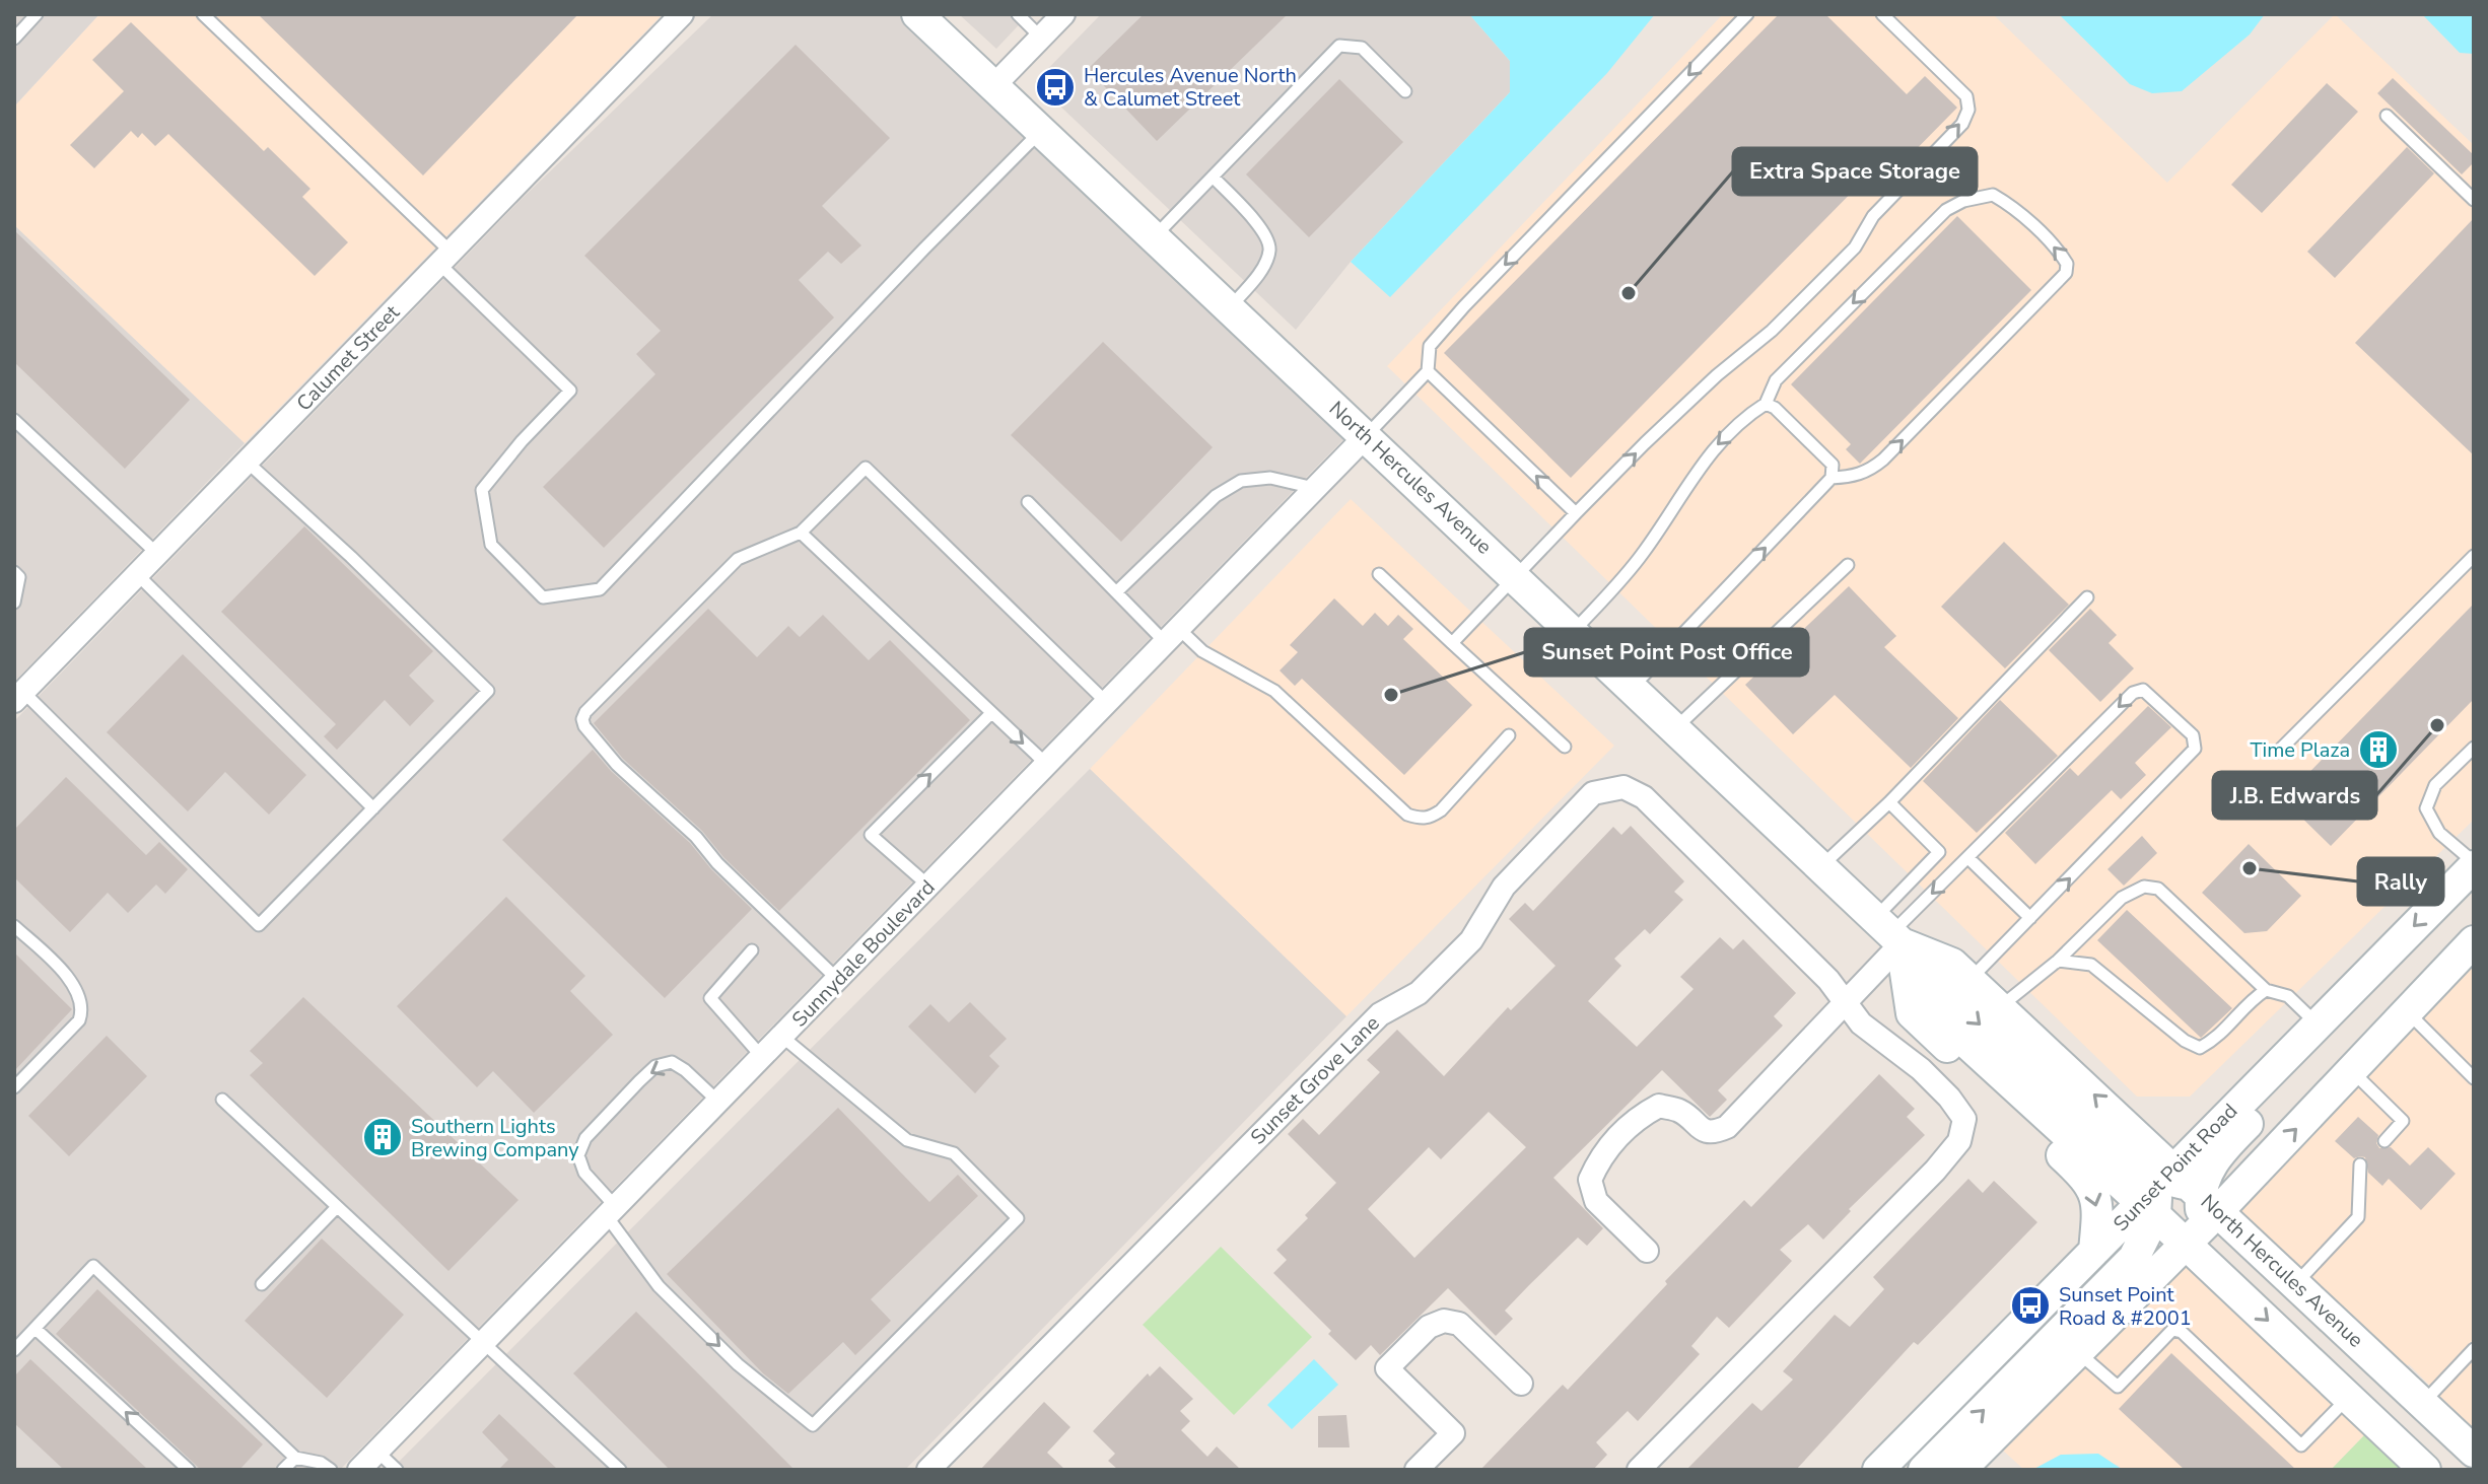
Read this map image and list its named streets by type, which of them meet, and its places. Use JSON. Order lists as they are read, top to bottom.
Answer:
{
  "streets": {
    "main road": ["North Hercules Avenue", "Sunset Point Road"],
    "street": ["Calumet Street", "Sunnydale Boulevard", "Sunset Grove Lane"]
  },
  "crossings": [
    ["North Hercules Avenue", "Sunnydale Boulevard"],
    ["North Hercules Avenue", "Sunset Point Road"]
  ],
  "places": {
    "bus stop": ["Hercules Avenue North & Calumet Street", "Sunset Point Road & #2001"],
    "other": [
      "Extra Space Storage",
      "Sunset Point Post Office",
      "J.B. Edwards",
      "Rally"
    ],
    "building": ["Time Plaza", "Southern Lights Brewing Company"]
  }
}
